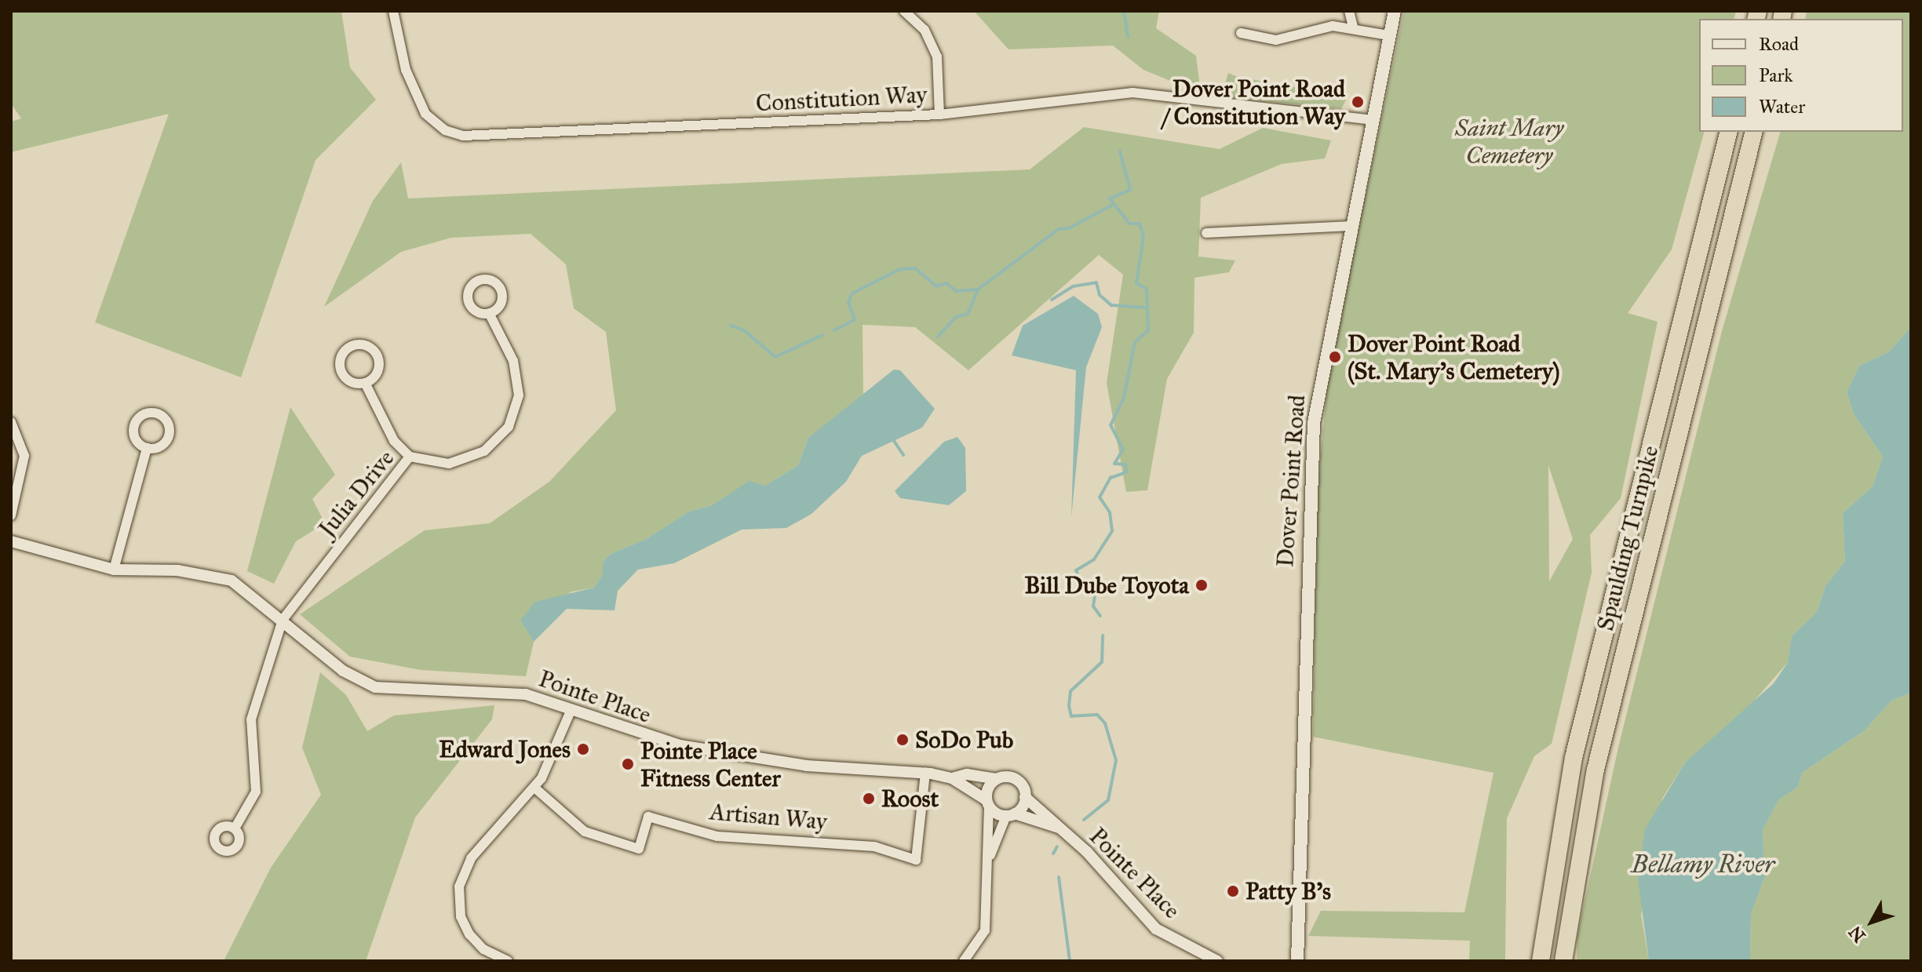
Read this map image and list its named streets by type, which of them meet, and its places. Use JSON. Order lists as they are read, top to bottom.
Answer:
{
  "streets": {
    "highway": ["Spaulding Turnpike"],
    "main road": ["Dover Point Road"],
    "street": [
      "Constitution Way",
      "Julia Drive",
      "Pointe Place",
      "Artisan Way"
    ]
  },
  "crossings": [
    ["Constitution Way", "Dover Point Road"],
    ["Julia Drive", "Pointe Place"],
    ["Pointe Place", "Artisan Way"]
  ],
  "water": ["Bellamy River"],
  "parks": ["Saint Mary Cemetery"],
  "places": [
    "Dover Point Road / Constitution Way",
    "Dover Point Road (St. Mary's Cemetery)",
    "Bill Dube Toyota",
    "SoDo Pub",
    "Edward Jones",
    "Pointe Place Fitness Center",
    "Roost",
    "Patty B's"
  ],
  "legend": ["Road", "Park", "Water"],
  "north": "bottom left"
}
